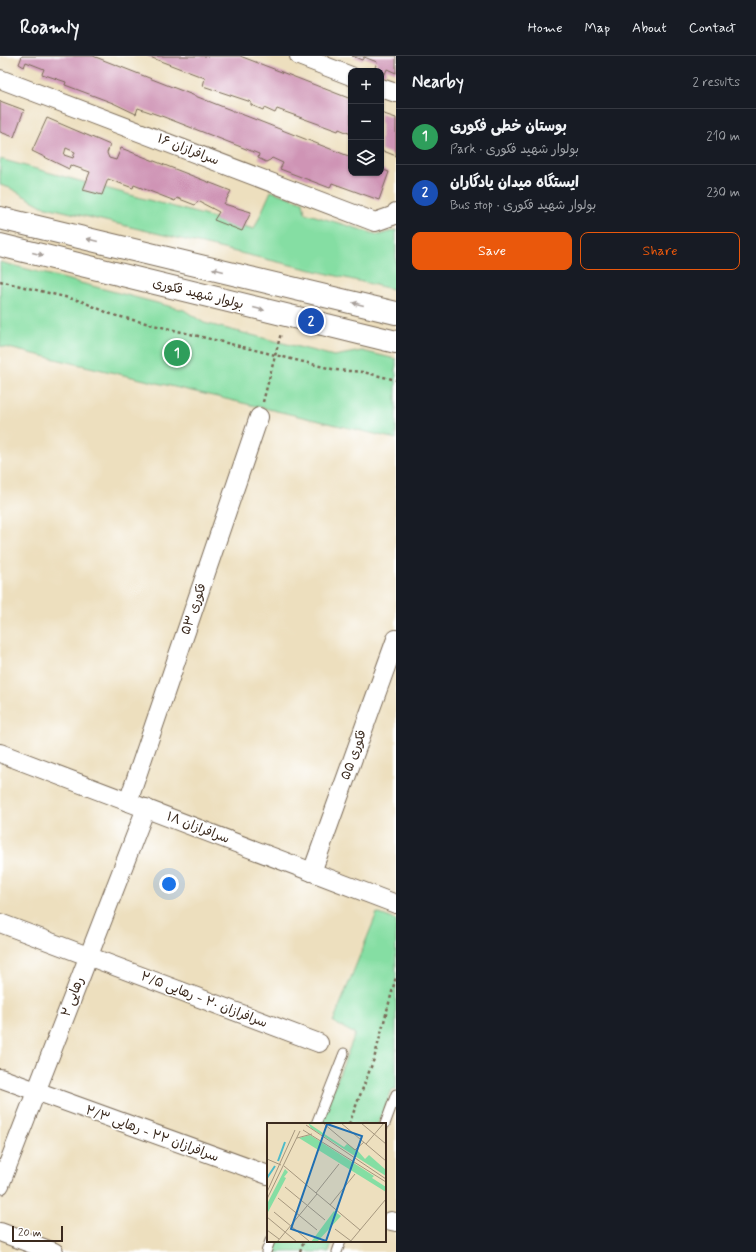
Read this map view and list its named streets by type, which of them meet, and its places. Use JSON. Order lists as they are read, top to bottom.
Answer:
{
  "streets": {
    "main road": ["بولوار شهید فکوری"],
    "street": [
      "سرافرازان ۱۶",
      "فکوری ۵۳",
      "فکوری ۵۵",
      "سرافرازان ۱۸",
      "رهایی ۲",
      "سرافرازان ۲۰ - رهایی ۲/۵",
      "سرافرازان ۲۲ - رهایی ۲/۳"
    ]
  },
  "crossings": [
    ["فکوری ۵۳", "سرافرازان ۱۸"],
    ["فکوری ۵۵", "سرافرازان ۱۸"],
    ["سرافرازان ۱۸", "رهایی ۲"],
    ["رهایی ۲", "سرافرازان ۲۰ - رهایی ۲/۵"],
    ["رهایی ۲", "سرافرازان ۲۲ - رهایی ۲/۳"]
  ],
  "scale_bar": "20 m",
  "page": {
    "header": "Roamly",
    "nav": [
      "Home",
      "Map",
      "About",
      "Contact"
    ],
    "heading": ["Nearby", "2 results"],
    "map_buttons": ["+", "−"],
    "list": [
      {
        "mark": "1",
        "name": "بوستان خطی فکوری",
        "note": "Park · بولوار شهید فکوری",
        "value": "210 m"
      },
      {
        "mark": "2",
        "name": "ایستگاه میدان یادگاران",
        "note": "Bus stop · بولوار شهید فکوری",
        "value": "230 m"
      }
    ],
    "buttons": ["Save", "Share"],
    "pins": ["2", "1"],
    "scale": "20 m"
  }
}
